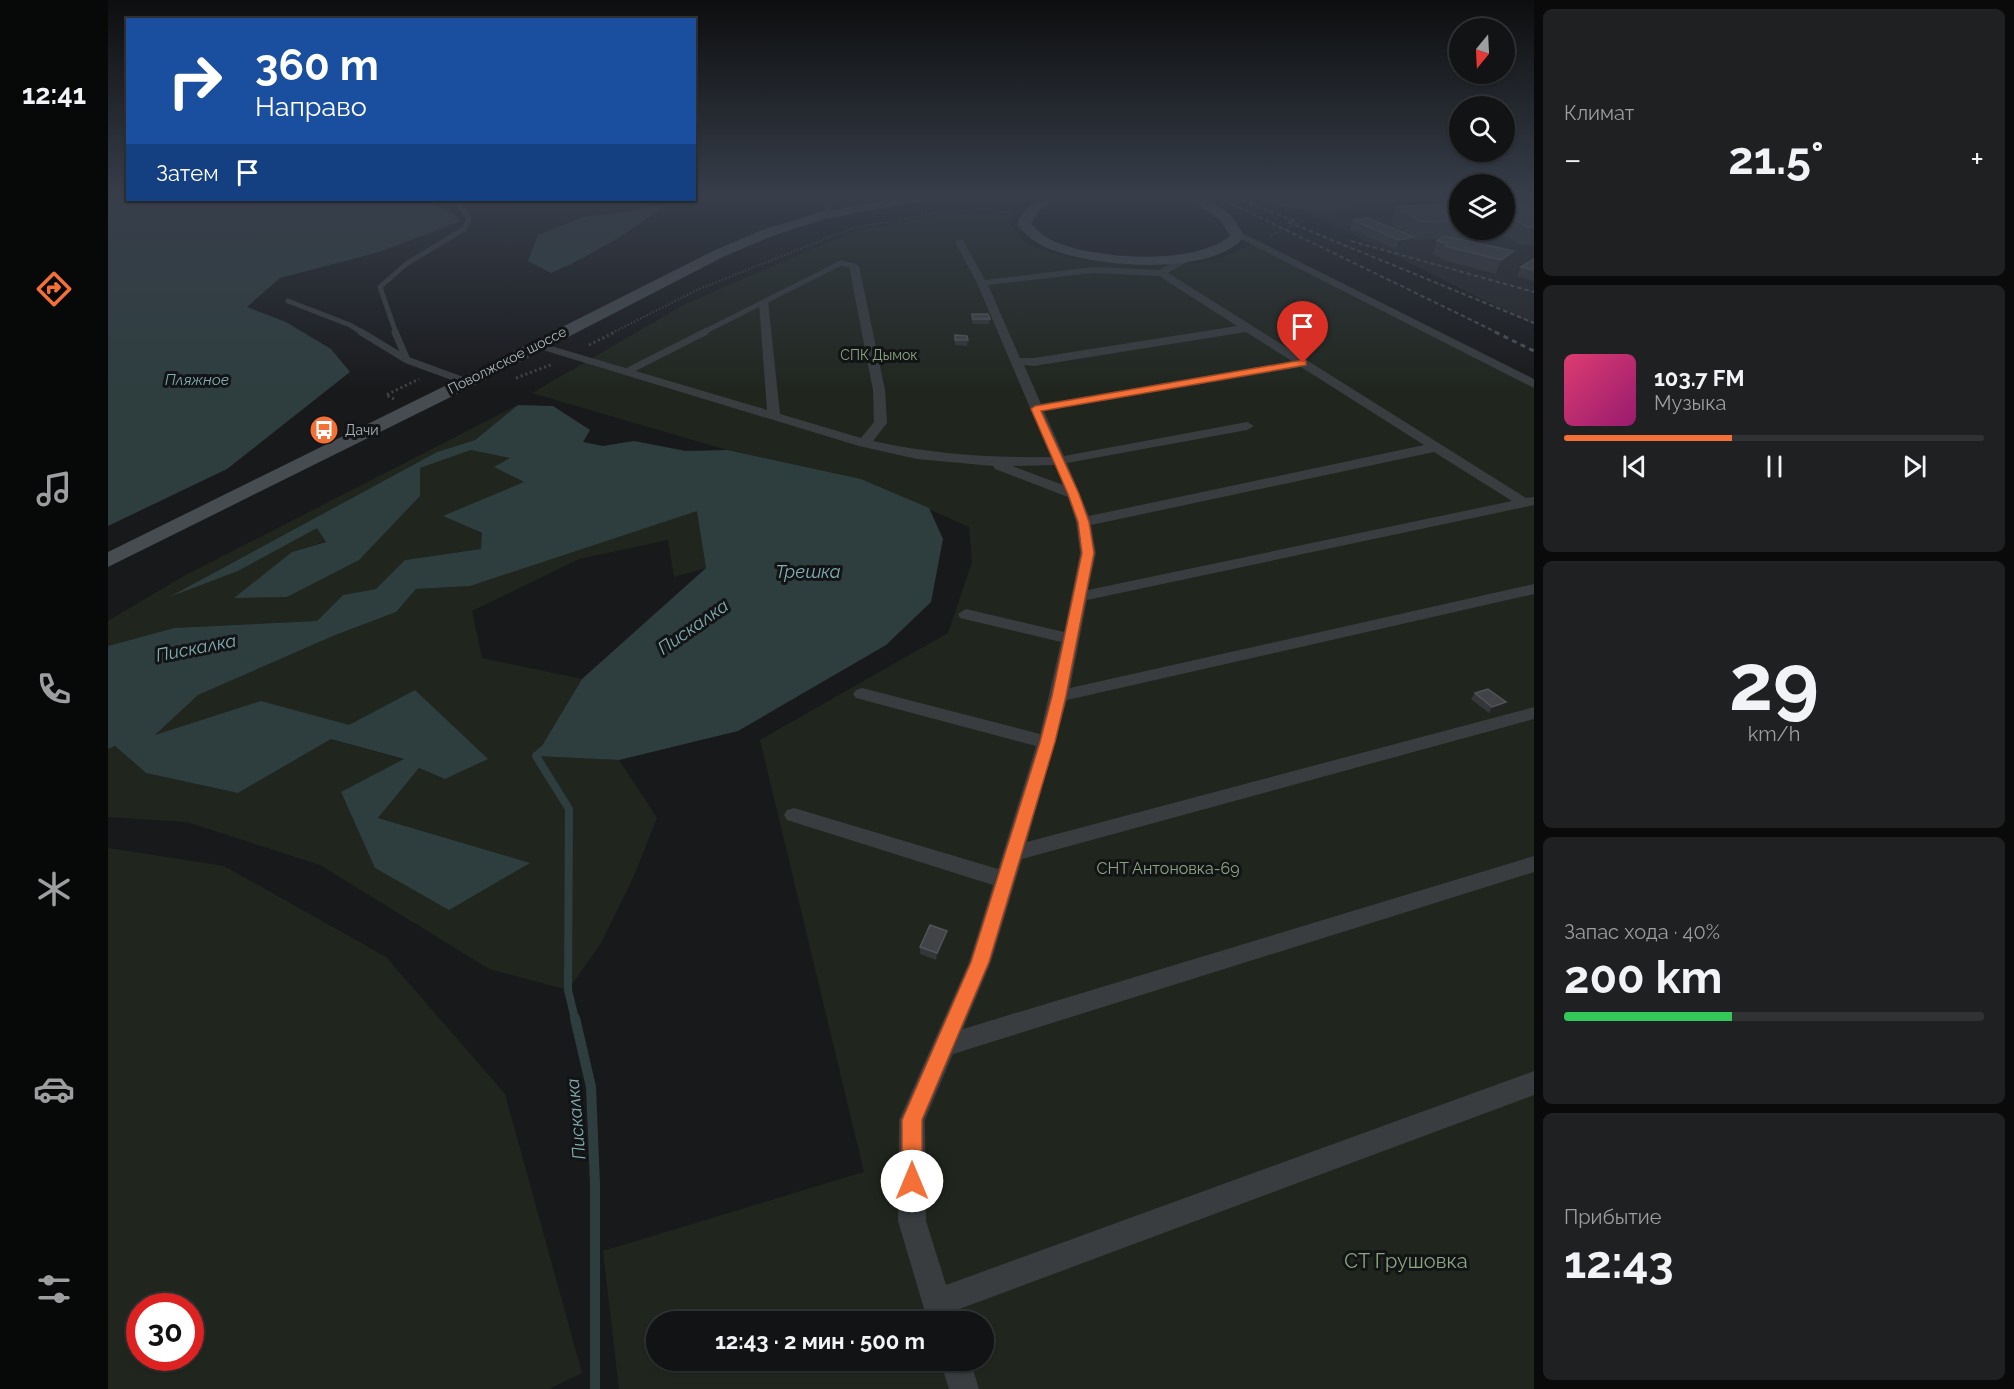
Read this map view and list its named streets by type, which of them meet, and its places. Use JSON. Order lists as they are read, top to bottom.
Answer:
{
  "streets": {
    "main road": ["Поволжское шоссе"]
  },
  "water": ["Пляжное", "Трешка", "Пискалка"],
  "parks": ["СПК Дымок", "СНТ Антоновка-69", "СТ Грушовка"],
  "places": {
    "bus stop": ["Дачи"]
  },
  "north": "bottom",
  "page": {
    "tabs": "12:41",
    "tile": [
      "Климат",
      ["29", "km/h"],
      ["Запас хода · 40%", "200 km"],
      ["Прибытие", "12:43"]
    ],
    "turn": ["360 m", "Направо"],
    "heat": ["−", "21.5°", "+"],
    "then": "Затем",
    "song": ["103.7 FM", "Музыка"],
    "limit": "30",
    "trip": "12:43 · 2 мин · 500 m"
  }
}
